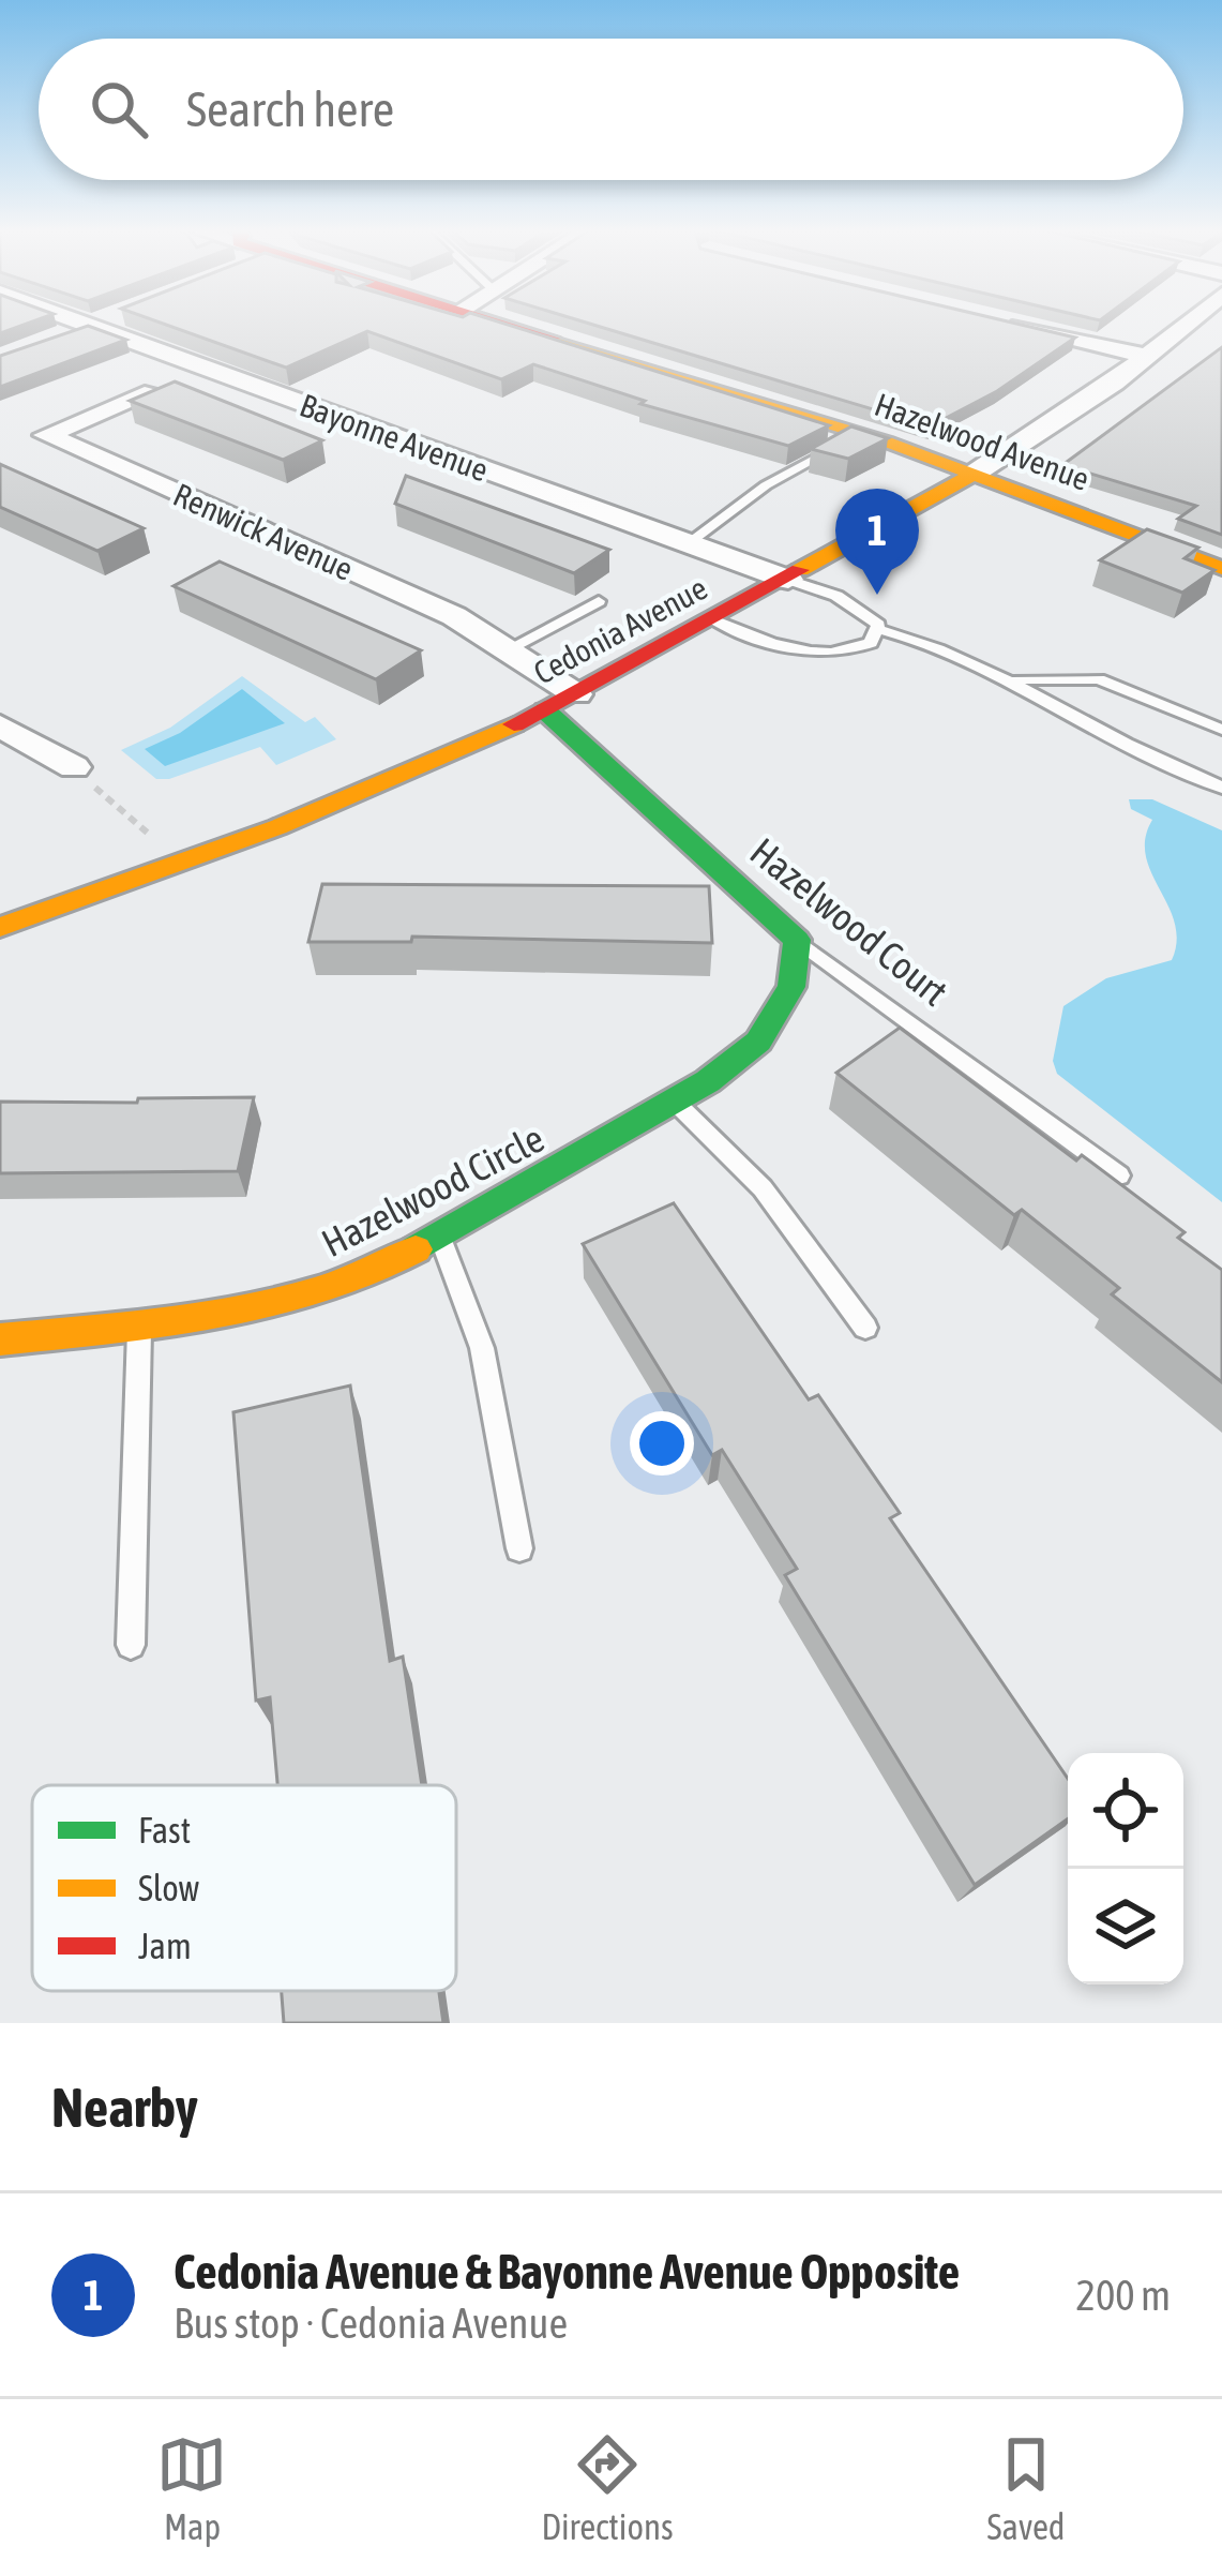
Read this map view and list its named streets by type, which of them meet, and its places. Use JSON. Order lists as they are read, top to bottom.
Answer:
{
  "streets": {
    "street": [
      "Bayonne Avenue",
      "Hazelwood Avenue",
      "Renwick Avenue",
      "Cedonia Avenue",
      "Hazelwood Court",
      "Hazelwood Circle"
    ]
  },
  "crossings": [
    ["Bayonne Avenue", "Cedonia Avenue"],
    ["Hazelwood Avenue", "Cedonia Avenue"],
    ["Renwick Avenue", "Cedonia Avenue"],
    ["Cedonia Avenue", "Hazelwood Court"],
    ["Hazelwood Court", "Hazelwood Circle"]
  ],
  "legend": ["Fast", "Slow", "Jam"],
  "page": {
    "search": "Search here",
    "pins": "1",
    "heading": "Nearby",
    "list": [
      {
        "mark": "1",
        "name": "Cedonia Avenue & Bayonne Avenue Opposite",
        "note": "Bus stop · Cedonia Avenue",
        "value": "200 m"
      }
    ],
    "nav": ["Map", "Directions", "Saved"]
  }
}
